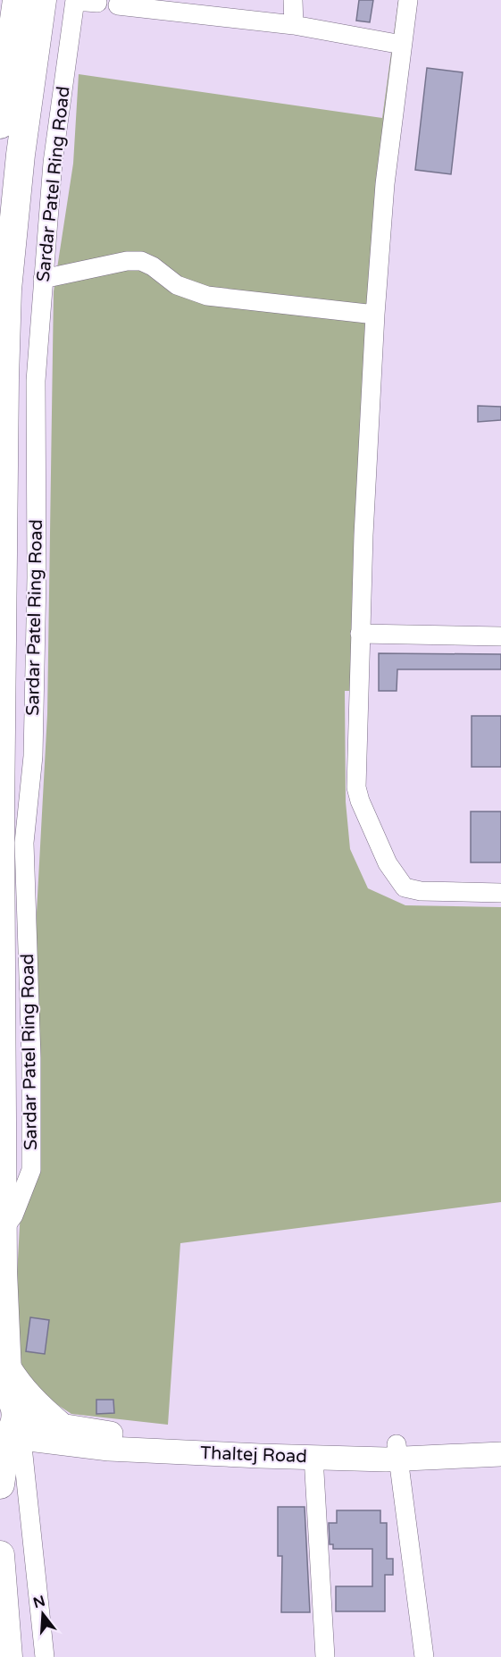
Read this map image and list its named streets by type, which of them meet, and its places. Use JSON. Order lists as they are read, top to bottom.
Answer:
{
  "streets": {
    "highway": ["Sardar Patel Ring Road"],
    "main road": ["Thaltej Road"]
  },
  "crossings": [
    ["Sardar Patel Ring Road", "Thaltej Road"]
  ],
  "north": "top"
}
